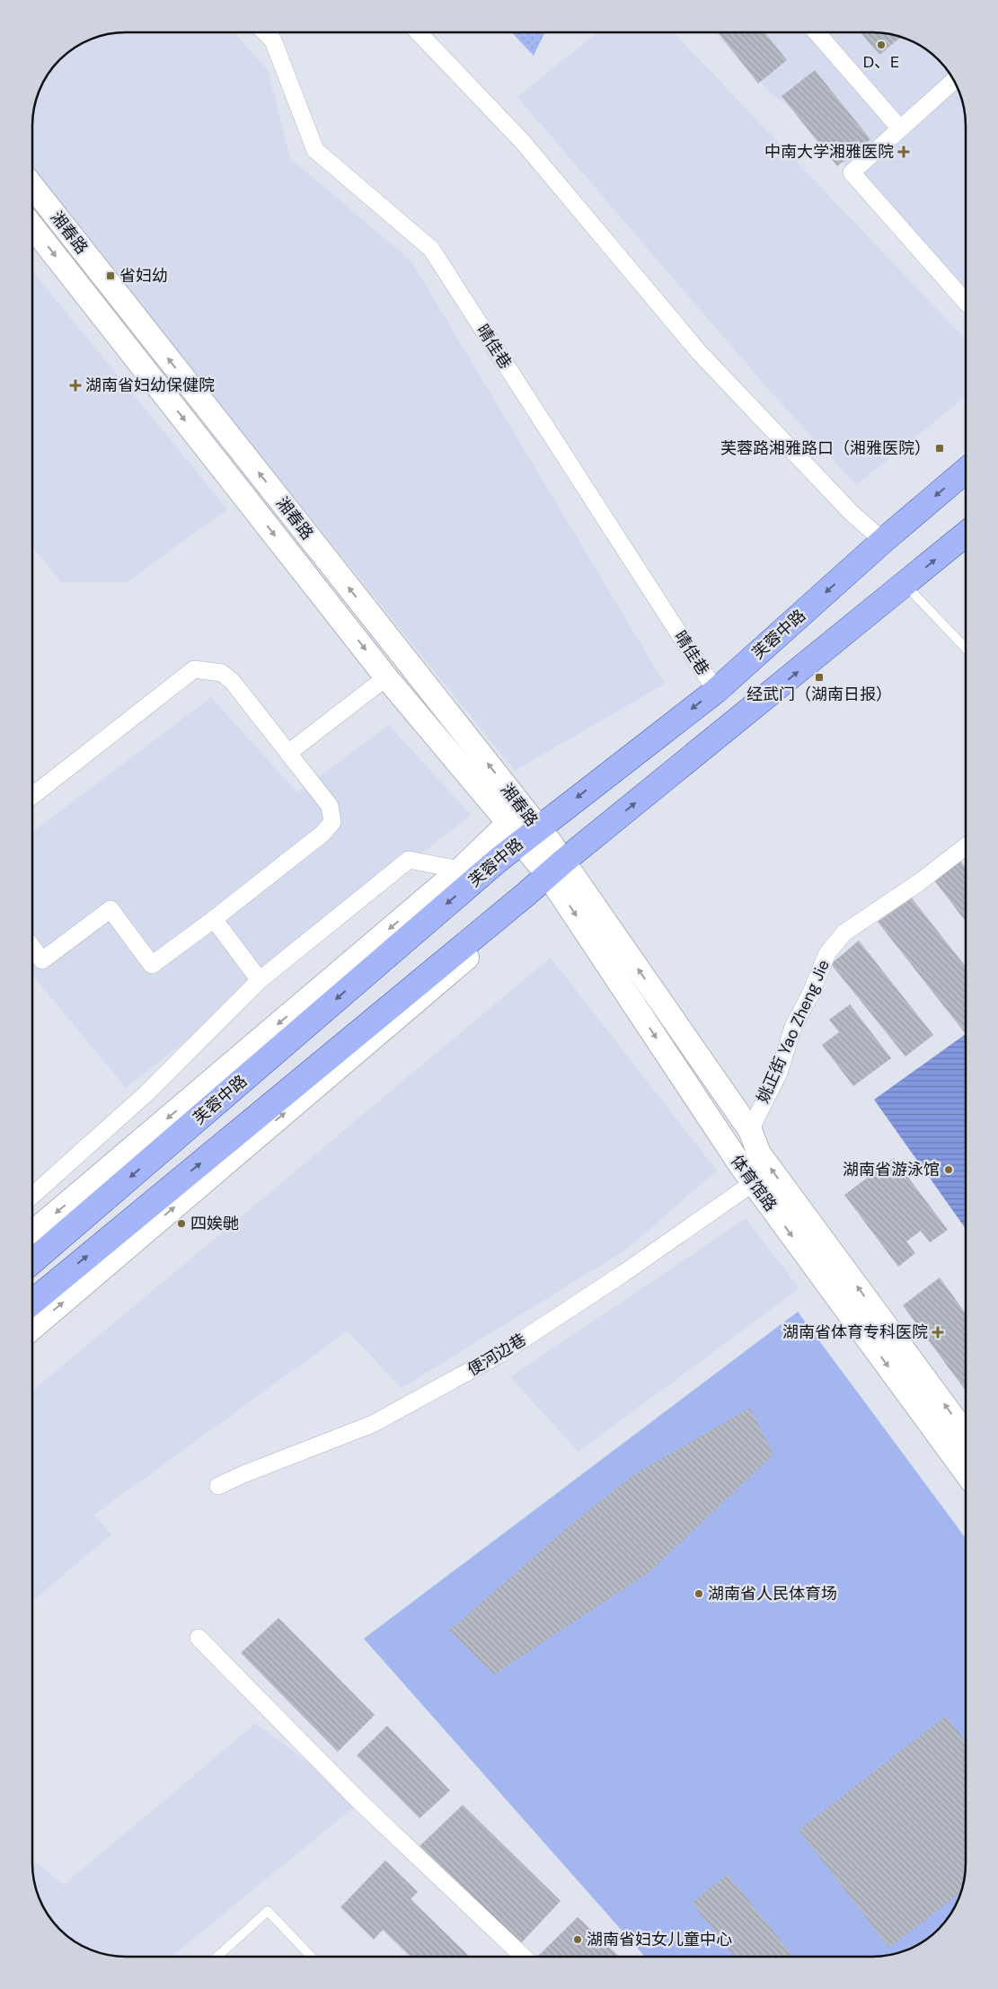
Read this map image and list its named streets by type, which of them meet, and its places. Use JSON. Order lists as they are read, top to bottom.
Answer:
{
  "streets": {
    "main road": ["芙蓉中路"],
    "street": [
      "湘春路",
      "晴佳巷",
      "姚正街 Yao Zheng Jie",
      "体育馆路",
      "便河边巷"
    ]
  },
  "crossings": [
    ["湘春路", "芙蓉中路"],
    ["湘春路", "体育馆路"],
    ["晴佳巷", "芙蓉中路"],
    ["姚正街 Yao Zheng Jie", "体育馆路"],
    ["体育馆路", "便河边巷"]
  ],
  "places": {
    "other": [
      "D、E",
      "湖南省游泳馆",
      "四娭毑",
      "湖南省人民体育场",
      "湖南省妇女儿童中心"
    ],
    "health": ["中南大学湘雅医院", "湖南省妇幼保健院", "湖南省体育专科医院"],
    "transit": ["省妇幼", "芙蓉路湘雅路口（湘雅医院）", "经武门（湖南日报）"]
  }
}
